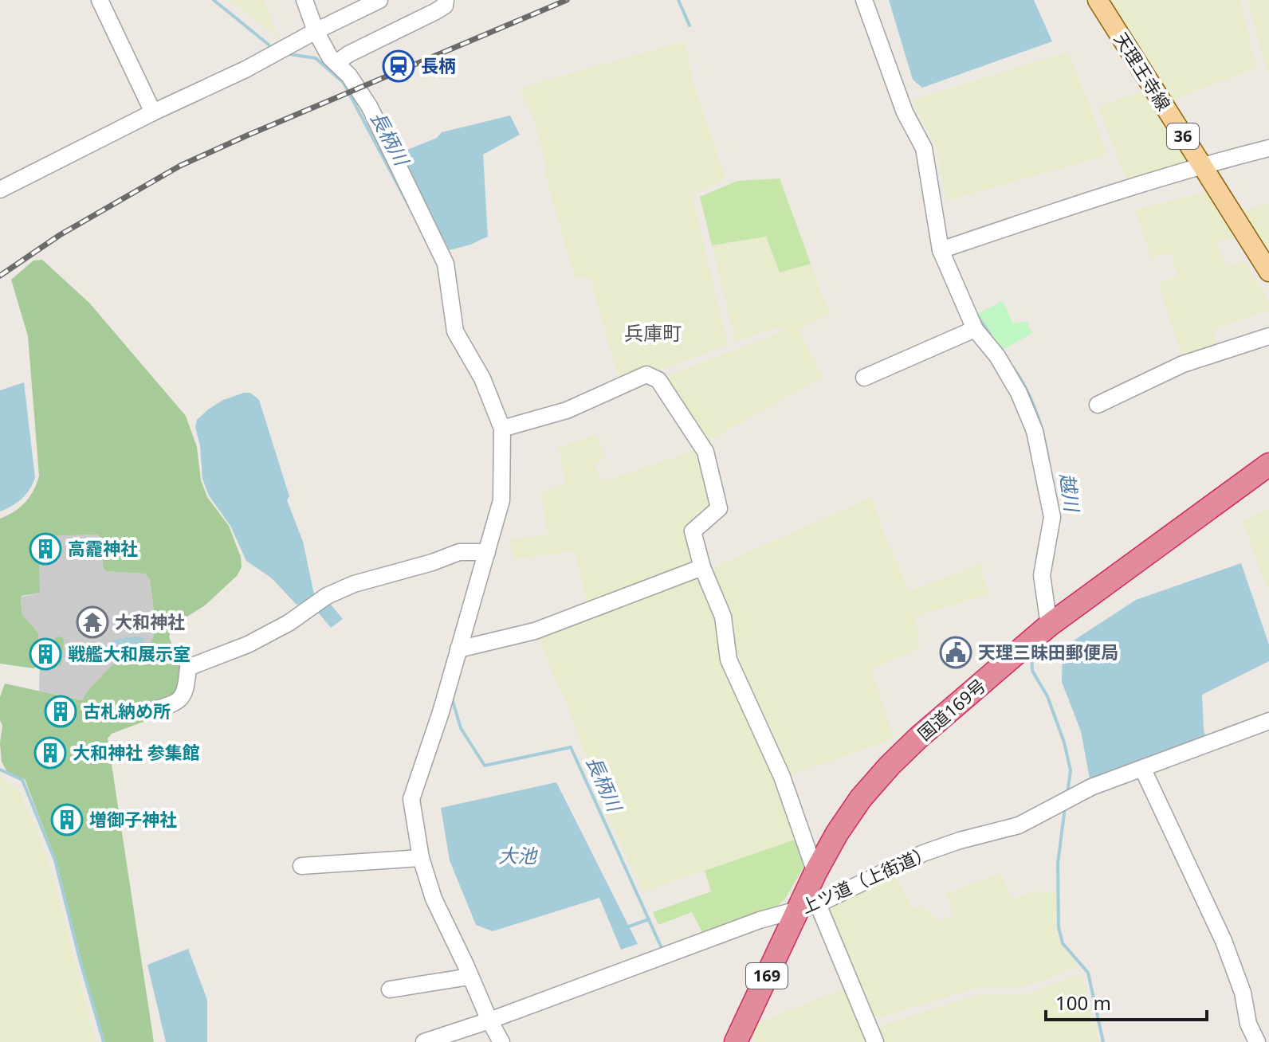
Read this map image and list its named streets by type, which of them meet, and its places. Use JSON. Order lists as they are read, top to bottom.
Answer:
{
  "streets": {
    "highway": ["国道169号", "169"],
    "main road": ["天理王寺線", "36"],
    "street": ["上ツ道（上街道）"]
  },
  "crossings": [
    ["国道169号", "上ツ道（上街道）"]
  ],
  "districts": ["兵庫町"],
  "water": ["長柄川", "越川", "大池"],
  "places": {
    "station": ["長柄"],
    "building": [
      "高龗神社",
      "戦艦大和展示室",
      "古札納め所",
      "大和神社 参集館",
      "増御子神社"
    ],
    "temple": ["大和神社"],
    "public building": ["天理三昧田郵便局"]
  },
  "scale_bar": "100 m"
}
